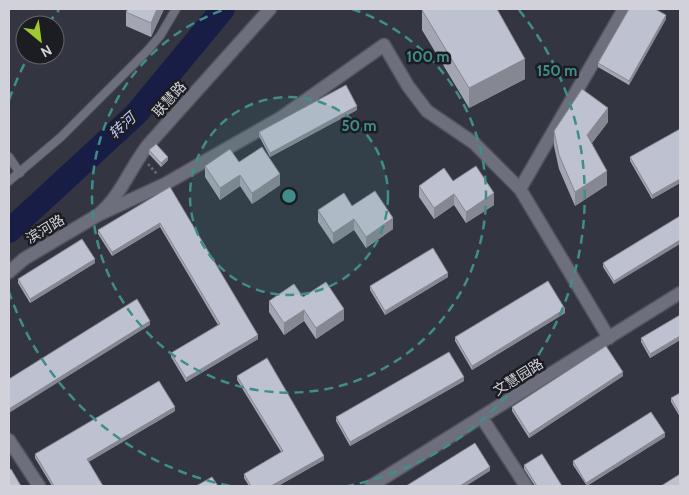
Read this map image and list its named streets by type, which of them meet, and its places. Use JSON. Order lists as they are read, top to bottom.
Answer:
{
  "streets": {
    "street": ["联慧路", "滨河路", "文慧园路"]
  },
  "crossings": [
    ["联慧路", "滨河路"]
  ],
  "water": ["转河"],
  "north": "bottom right",
  "rings": ["100 m", "150 m", "50 m"]
}
